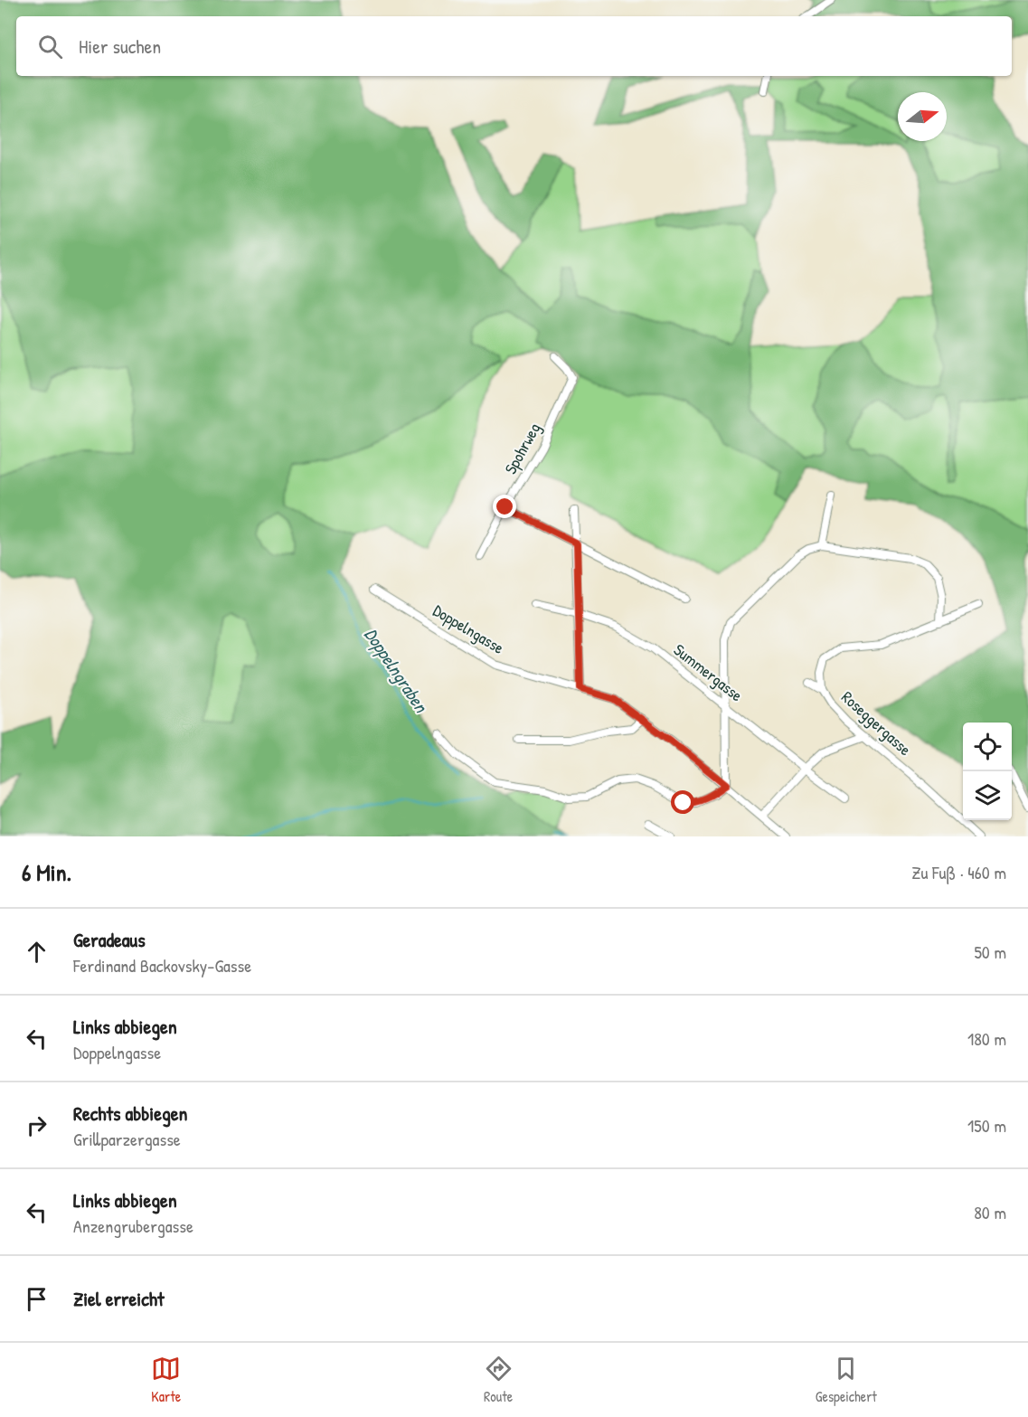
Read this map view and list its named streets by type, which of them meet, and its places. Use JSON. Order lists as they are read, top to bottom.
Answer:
{
  "streets": {
    "street": [
      "Spohrweg",
      "Doppelngasse",
      "Summergasse",
      "Roseggergasse"
    ]
  },
  "water": ["Doppelngraben"],
  "north": "right",
  "page": {
    "search": "Hier suchen",
    "heading": ["6 Min.", "Zu Fuß · 460 m"],
    "list": [
      ["Geradeaus", "Ferdinand Backovsky-Gasse", "50 m"],
      ["Links abbiegen", "Doppelngasse", "180 m"],
      ["Rechts abbiegen", "Grillparzergasse", "150 m"],
      ["Links abbiegen", "Anzengrubergasse", "80 m"],
      "Ziel erreicht"
    ],
    "nav": ["Karte", "Route", "Gespeichert"]
  }
}
